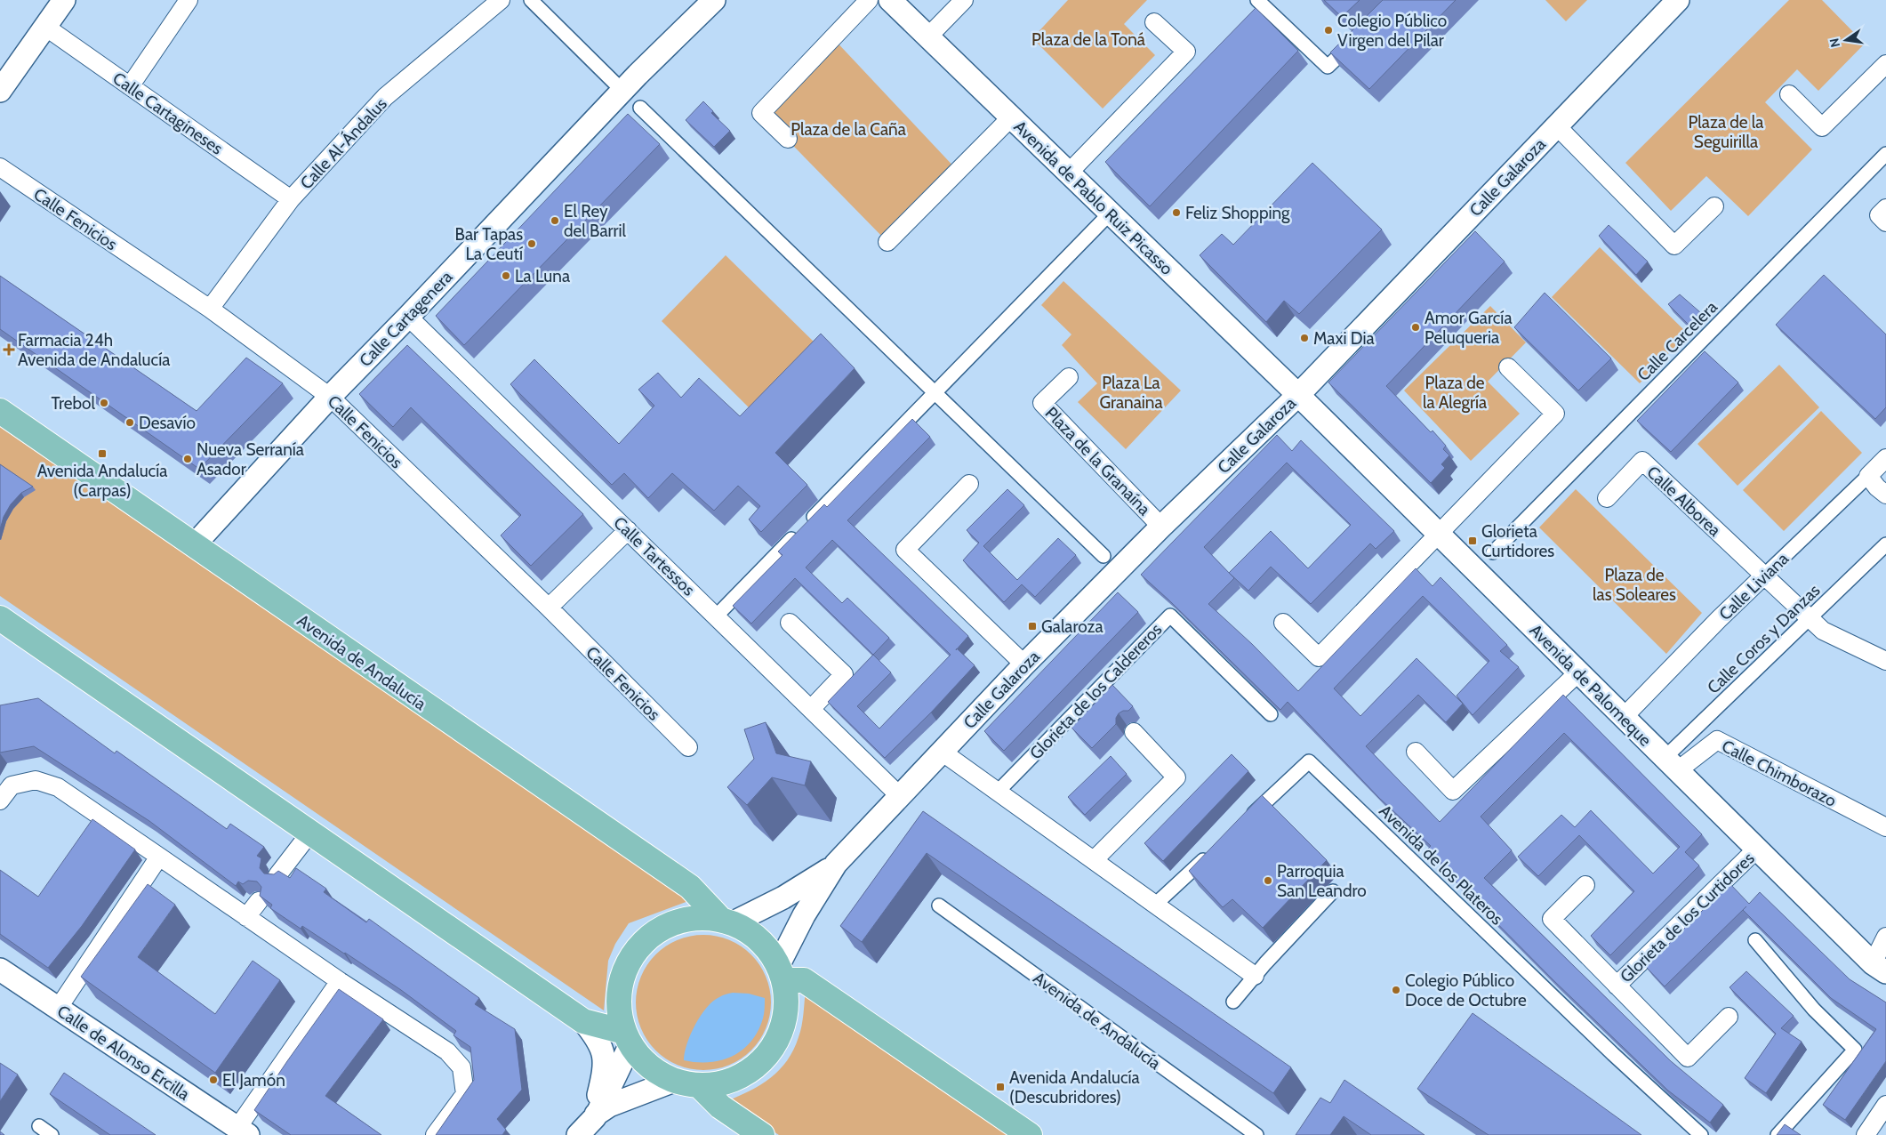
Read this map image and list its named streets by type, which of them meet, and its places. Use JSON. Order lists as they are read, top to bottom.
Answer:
{
  "streets": {
    "main road": ["Avenida de Andalucía"],
    "street": [
      "Calle Cartagineses",
      "Calle Al-Ándalus",
      "Calle Galaroza",
      "Avenida de Pablo Ruiz Picasso",
      "Calle Fenicios",
      "Calle Cartagenera",
      "Calle Carcelera",
      "Plaza de la Granaína",
      "Calle Alborea",
      "Calle Tartessos",
      "Calle Liviana",
      "Calle Coros y Danzas",
      "Avenida de Palomeque",
      "Glorieta de los Caldereros",
      "Calle Chimborazo",
      "Avenida de los Plateros",
      "Glorieta de los Curtidores",
      "Calle de Alonso Ercilla"
    ]
  },
  "crossings": [
    ["Calle Cartagineses", "Calle Al-Ándalus"],
    ["Calle Al-Ándalus", "Calle Fenicios"],
    ["Calle Galaroza", "Avenida de Pablo Ruiz Picasso"],
    ["Calle Galaroza", "Plaza de la Granaína"],
    ["Calle Galaroza", "Calle Tartessos"],
    ["Calle Galaroza", "Avenida de Andalucía"],
    ["Calle Galaroza", "Avenida de Palomeque"],
    ["Avenida de Pablo Ruiz Picasso", "Avenida de Palomeque"],
    ["Calle Fenicios", "Calle Cartagenera"],
    ["Calle Cartagenera", "Calle Tartessos"],
    ["Calle Cartagenera", "Avenida de Andalucía"],
    ["Calle Alborea", "Calle Liviana"],
    ["Calle Liviana", "Avenida de Palomeque"],
    ["Calle Coros y Danzas", "Avenida de Palomeque"],
    ["Calle Coros y Danzas", "Calle Chimborazo"],
    ["Avenida de Palomeque", "Calle Chimborazo"],
    ["Avenida de Palomeque", "Glorieta de los Curtidores"]
  ],
  "parks": [
    "Plaza de la Toná",
    "Plaza de la Seguirilla",
    "Plaza de la Caña",
    "Plaza La Granaina",
    "Plaza de la Alegría",
    "Plaza de las Soleares"
  ],
  "places": {
    "other": [
      "Colegio Público Virgen del Pilar",
      "Feliz Shopping",
      "El Rey del Barril",
      "Bar Tapas La Ceutí",
      "La Luna",
      "Amor García Peluqueria",
      "Maxi Dia",
      "Trebol",
      "Desavío",
      "Nueva Serranía Asador",
      "Parroquia San Leandro",
      "Colegio Público Doce de Octubre",
      "El Jamón"
    ],
    "health": ["Farmacia 24h Avenida de Andalucía"],
    "transit": [
      "Avenida Andalucía (Carpas)",
      "Glorieta Curtidores",
      "Galaroza",
      "Avenida Andalucía (Descubridores)"
    ]
  },
  "north": "left"
}
